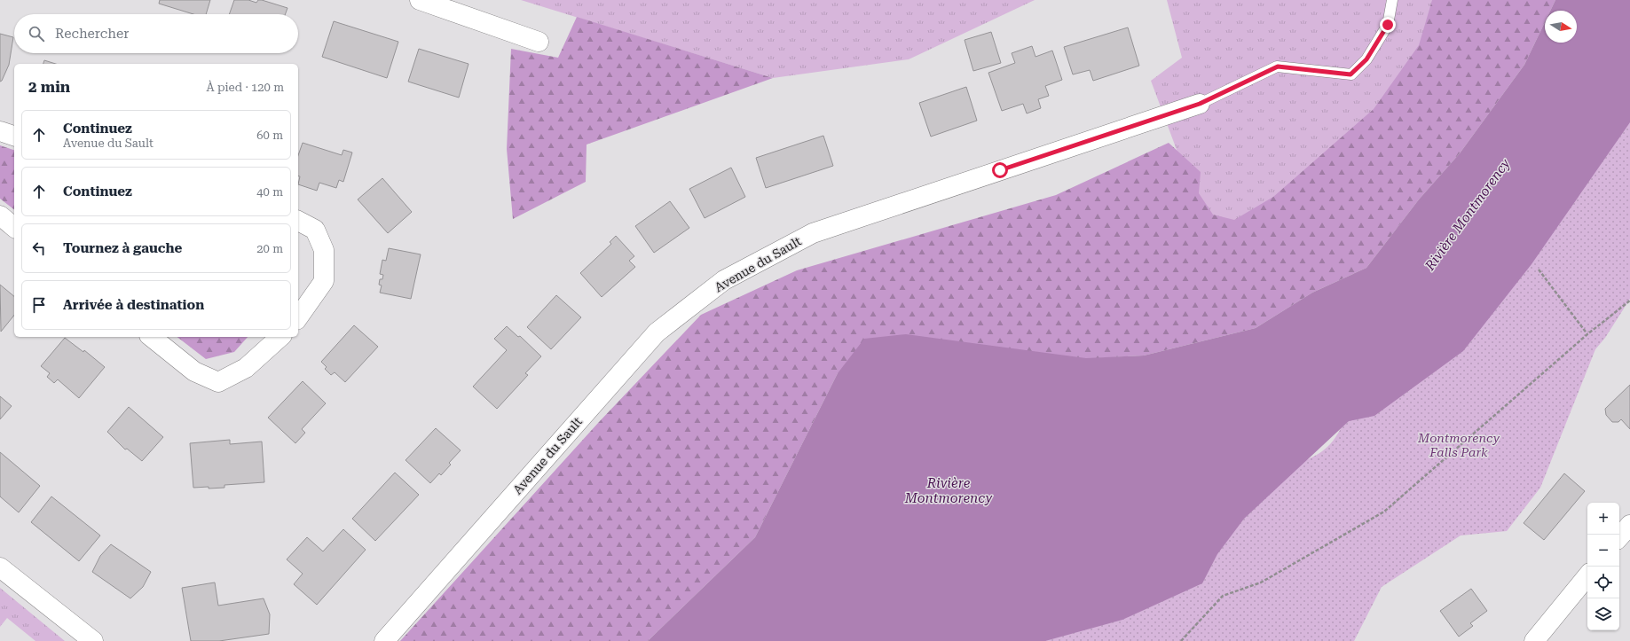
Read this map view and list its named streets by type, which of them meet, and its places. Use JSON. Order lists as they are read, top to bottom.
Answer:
{
  "streets": {
    "street": ["Avenue du Sault"]
  },
  "water": ["Rivière Montmorency"],
  "parks": ["Montmorency Falls Park"],
  "north": "right",
  "page": {
    "search": "Rechercher",
    "heading": ["2 min", "À pied · 120 m"],
    "list": [
      ["Continuez", "Avenue du Sault", "60 m"],
      ["Continuez", "40 m"],
      ["Tournez à gauche", "20 m"],
      "Arrivée à destination"
    ],
    "map_buttons": ["+", "−"]
  }
}
